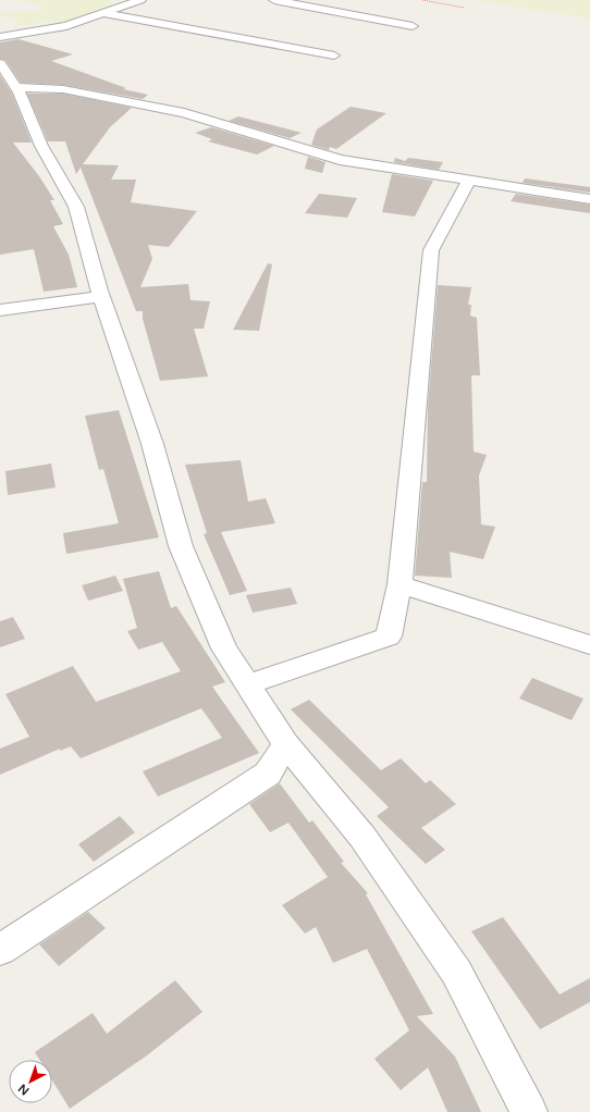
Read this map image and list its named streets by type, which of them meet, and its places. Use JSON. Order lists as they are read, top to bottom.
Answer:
{
  "north": "bottom left"
}
